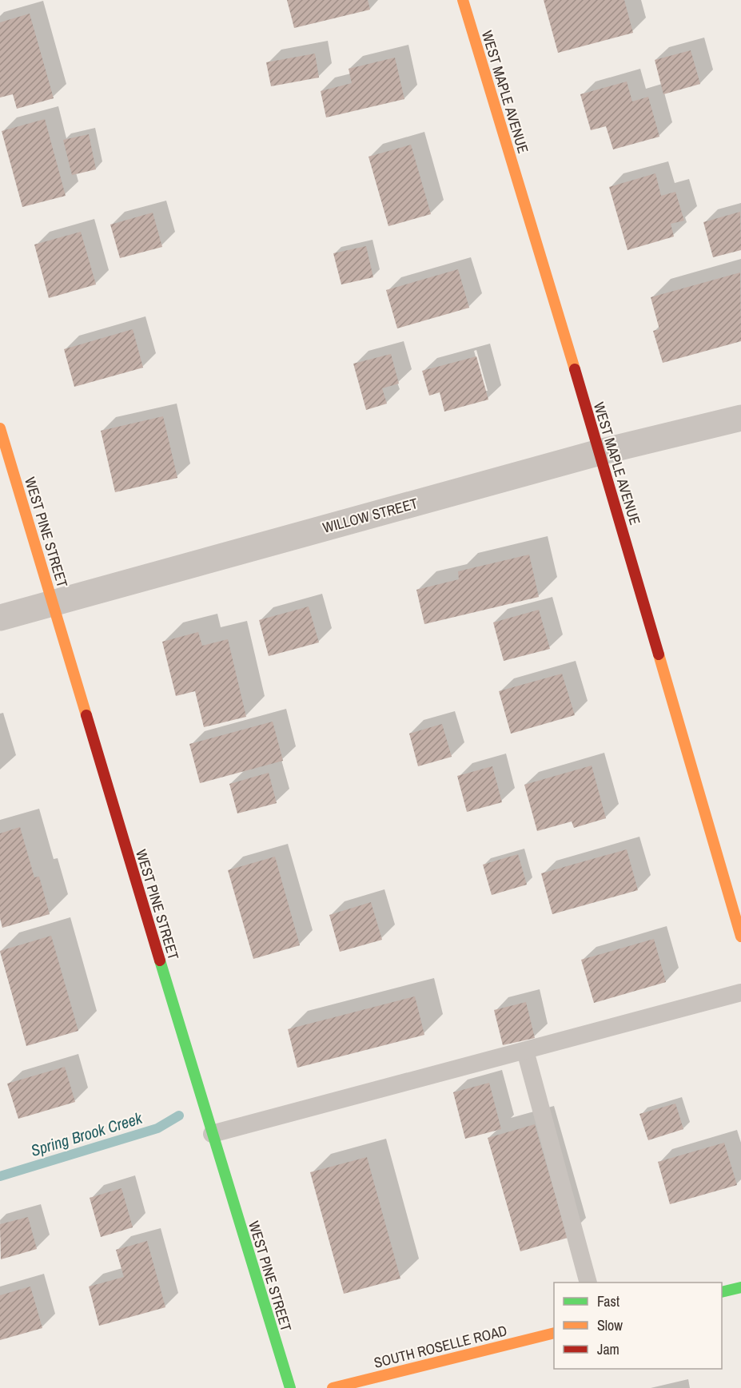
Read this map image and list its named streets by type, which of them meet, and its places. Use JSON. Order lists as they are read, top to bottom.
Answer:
{
  "streets": {
    "street": [
      "WEST MAPLE AVENUE",
      "WILLOW STREET",
      "WEST PINE STREET",
      "SOUTH ROSELLE ROAD"
    ]
  },
  "crossings": [
    ["WEST MAPLE AVENUE", "WILLOW STREET"],
    ["WILLOW STREET", "WEST PINE STREET"]
  ],
  "water": ["Spring Brook Creek"],
  "legend": ["Fast", "Slow", "Jam"]
}
